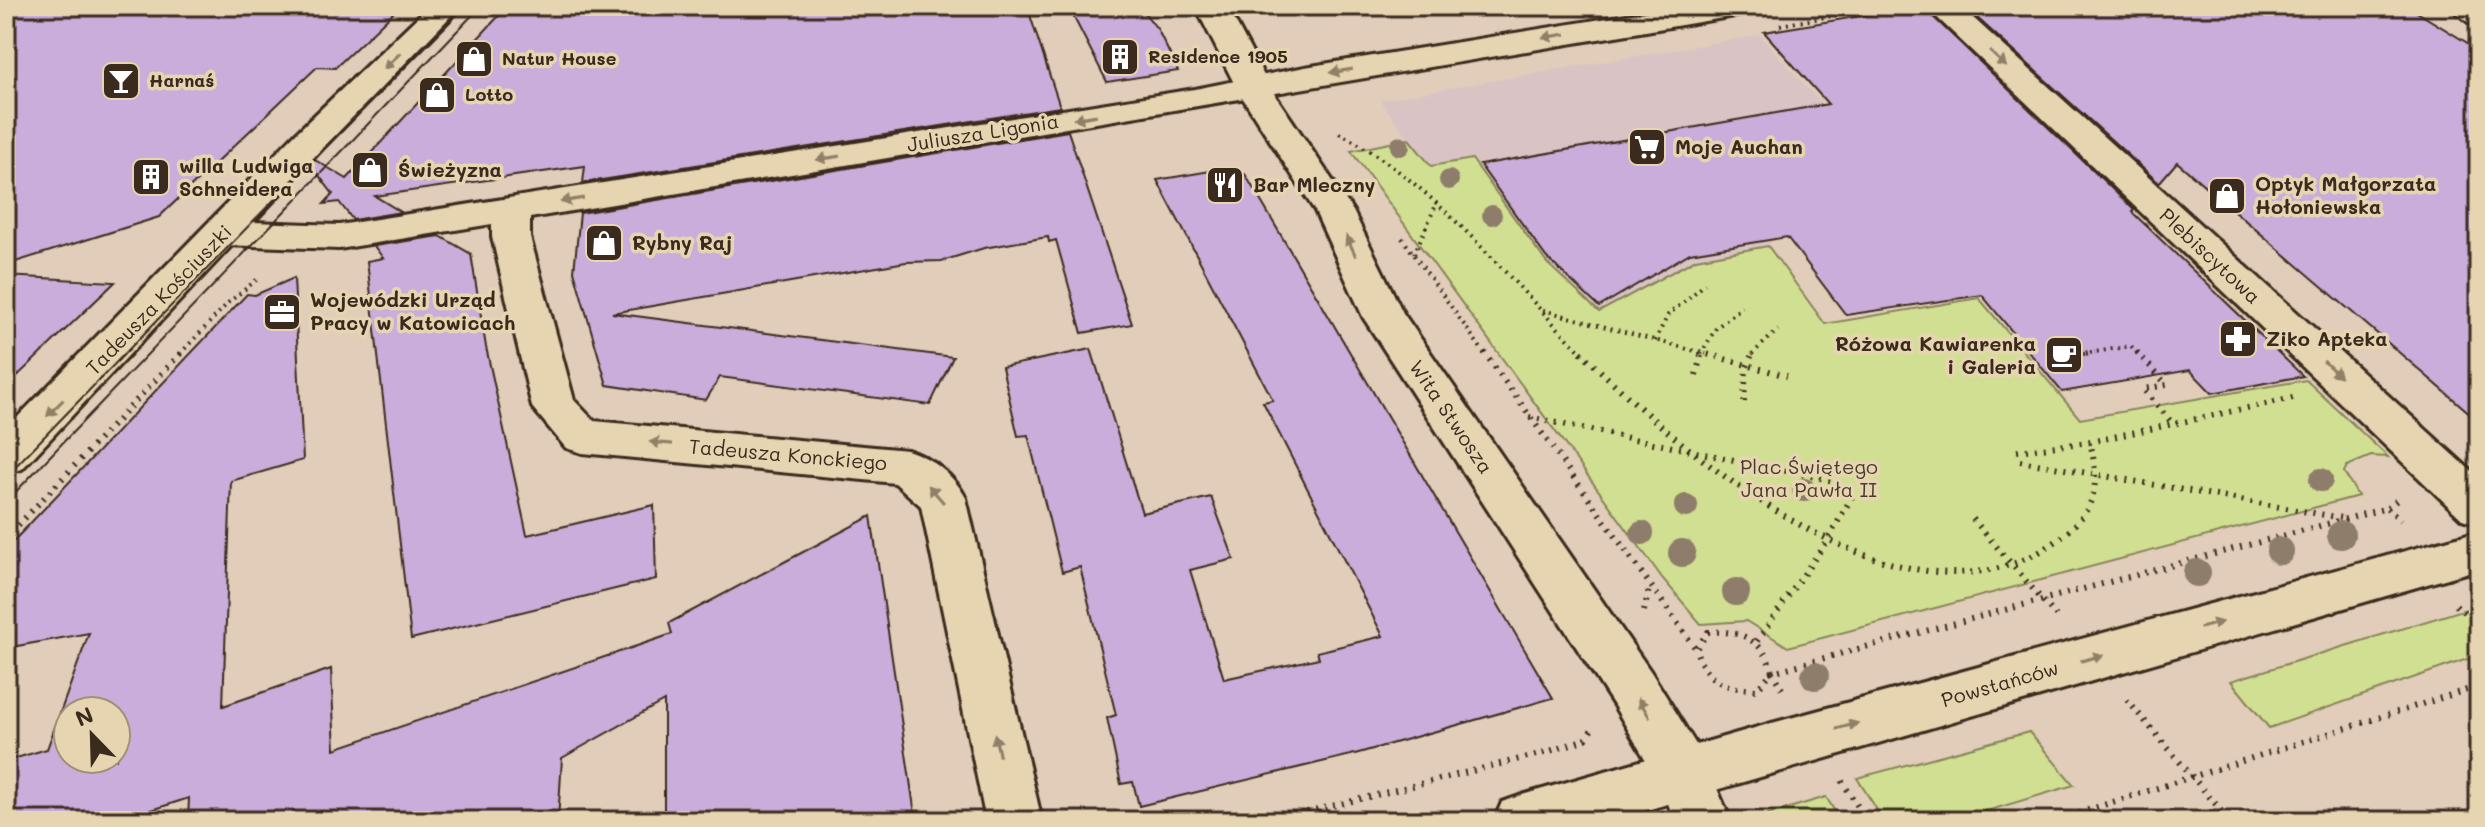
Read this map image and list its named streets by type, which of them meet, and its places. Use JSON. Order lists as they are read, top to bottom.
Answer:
{
  "streets": {
    "street": [
      "Juliusza Ligonia",
      "Plebiscytowa",
      "Tadeusza Kościuszki",
      "Wita Stwosza",
      "Tadeusza Konckiego",
      "Powstańców"
    ]
  },
  "crossings": [
    ["Juliusza Ligonia", "Tadeusza Kościuszki"],
    ["Juliusza Ligonia", "Wita Stwosza"],
    ["Juliusza Ligonia", "Tadeusza Konckiego"],
    ["Wita Stwosza", "Powstańców"]
  ],
  "one_way": [
    "Juliusza Ligonia",
    "Plebiscytowa",
    "Tadeusza Kościuszki",
    "Wita Stwosza",
    "Tadeusza Konckiego",
    "Powstańców"
  ],
  "parks": ["Plac Świętego Jana Pawła II"],
  "places": {
    "building": ["Residence 1905", "willa Ludwiga Schneidera"],
    "shop": [
      "Natur House",
      "Lotto",
      "Świeżyzna",
      "Optyk Małgorzata Hołoniewska",
      "Rybny Raj"
    ],
    "bar": ["Harnaś"],
    "supermarket": ["Moje Auchan"],
    "restaurant": ["Bar Mleczny"],
    "office": ["Wojewódzki Urząd Pracy w Katowicach"],
    "pharmacy": ["Ziko Apteka"],
    "cafe": ["Różowa Kawiarenka i Galeria"]
  },
  "north": "top left"
}
